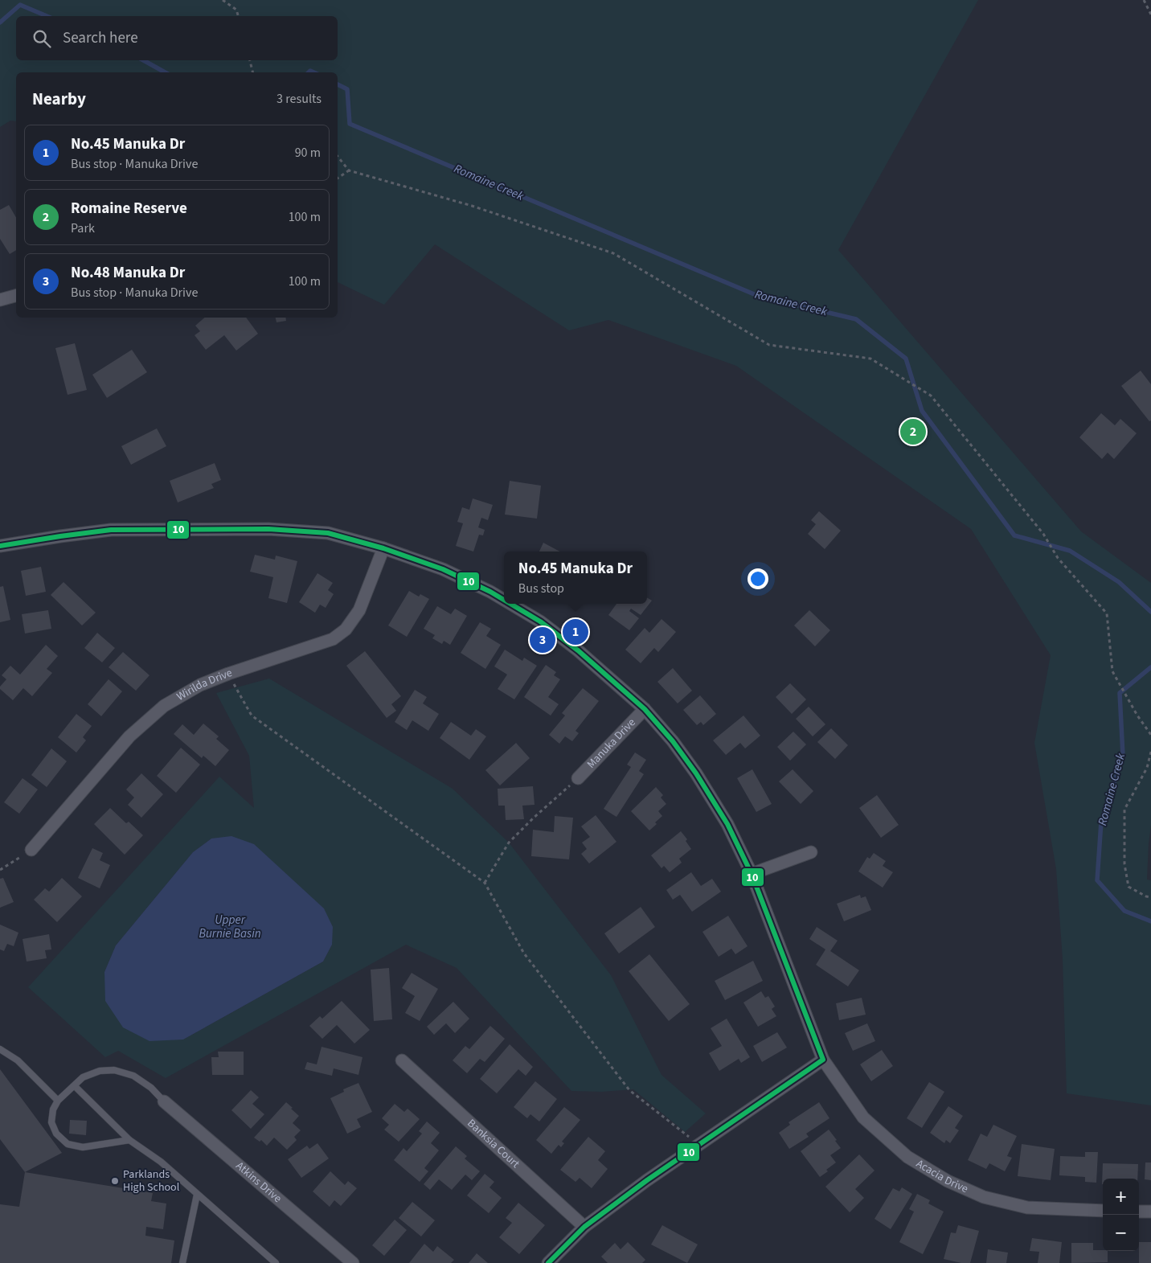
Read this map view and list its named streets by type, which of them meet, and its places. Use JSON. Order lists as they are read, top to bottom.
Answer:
{
  "streets": {
    "street": [
      "Wirilda Drive",
      "Manuka Drive",
      "Banksia Court",
      "Acacia Drive",
      "Atkins Drive"
    ]
  },
  "crossings": [
    ["Wirilda Drive", "Manuka Drive"],
    ["Manuka Drive", "Acacia Drive"]
  ],
  "water": ["Romaine Creek", "Upper Burnie Basin"],
  "places": ["Parklands High School"],
  "lines": ["transit line 10"],
  "page": {
    "search": "Search here",
    "heading": ["Nearby", "3 results"],
    "list": [
      {
        "mark": "1",
        "name": "No.45 Manuka Dr",
        "note": "Bus stop · Manuka Drive",
        "value": "90 m"
      },
      {
        "mark": "2",
        "name": "Romaine Reserve",
        "note": "Park",
        "value": "100 m"
      },
      {
        "mark": "3",
        "name": "No.48 Manuka Dr",
        "note": "Bus stop · Manuka Drive",
        "value": "100 m"
      }
    ],
    "pins": ["2", "1", "3"],
    "popup": ["No.45 Manuka Dr", "Bus stop"],
    "map_buttons": ["+", "−"]
  }
}
